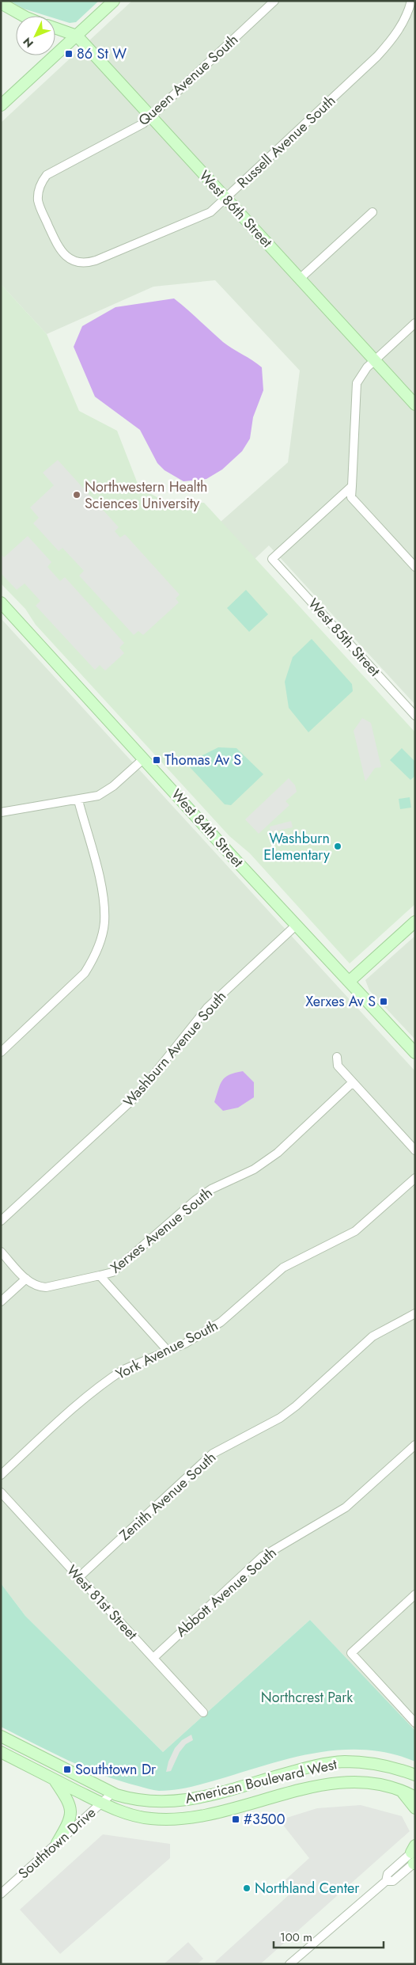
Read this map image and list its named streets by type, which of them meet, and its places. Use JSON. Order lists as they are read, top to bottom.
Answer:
{
  "streets": {
    "street": [
      "Queen Avenue South",
      "Russell Avenue South",
      "West 86th Street",
      "West 85th Street",
      "West 84th Street",
      "Washburn Avenue South",
      "Xerxes Avenue South",
      "York Avenue South",
      "Zenith Avenue South",
      "Abbott Avenue South",
      "West 81st Street",
      "American Boulevard West",
      "Southtown Drive"
    ]
  },
  "crossings": [
    ["Queen Avenue South", "Russell Avenue South"],
    ["Queen Avenue South", "West 86th Street"],
    ["Russell Avenue South", "West 86th Street"],
    ["West 84th Street", "Washburn Avenue South"],
    ["Zenith Avenue South", "West 81st Street"],
    ["Abbott Avenue South", "West 81st Street"],
    ["American Boulevard West", "Southtown Drive"]
  ],
  "parks": ["Northcrest Park"],
  "places": {
    "transit": [
      "86 St W",
      "Thomas Av S",
      "Xerxes Av S",
      "Southtown Dr",
      "#3500"
    ],
    "other": ["Northwestern Health Sciences University", "Washburn Elementary", "Northland Center"]
  },
  "scale_bar": "100 m",
  "north": "bottom left"
}
